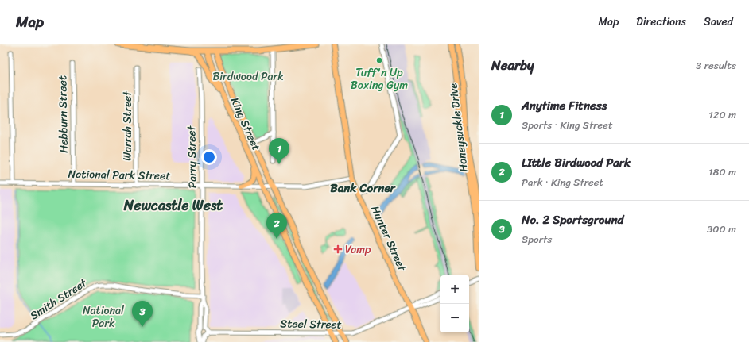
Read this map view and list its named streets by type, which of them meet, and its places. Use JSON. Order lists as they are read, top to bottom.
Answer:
{
  "streets": {
    "main road": ["King Street", "Honeysuckle Drive", "Hunter Street"],
    "street": [
      "Hebburn Street",
      "Warrah Street",
      "Parry Street",
      "National Park Street",
      "Smith Street",
      "Steel Street"
    ]
  },
  "crossings": [
    ["Hebburn Street", "National Park Street"],
    ["King Street", "National Park Street"],
    ["King Street", "Steel Street"],
    ["Warrah Street", "National Park Street"],
    ["Parry Street", "National Park Street"],
    ["Parry Street", "Smith Street"],
    ["Parry Street", "Steel Street"],
    ["National Park Street", "Hunter Street"],
    ["Hunter Street", "Steel Street"]
  ],
  "districts": ["Bank Corner", "Newcastle West"],
  "parks": ["Birdwood Park", "National Park"],
  "places": {
    "other": ["Tuff'n Up Boxing Gym"],
    "health": ["Vamp"]
  },
  "page": {
    "header": "Map",
    "nav": ["Map", "Directions", "Saved"],
    "heading": ["Nearby", "3 results"],
    "list": [
      {
        "mark": "1",
        "name": "Anytime Fitness",
        "note": "Sports · King Street",
        "value": "120 m"
      },
      {
        "mark": "2",
        "name": "LIttle Birdwood Park",
        "note": "Park · King Street",
        "value": "180 m"
      },
      {
        "mark": "3",
        "name": "No. 2 Sportsground",
        "note": "Sports",
        "value": "300 m"
      }
    ],
    "pins": ["1", "2", "3"],
    "map_buttons": ["+", "−"]
  }
}
